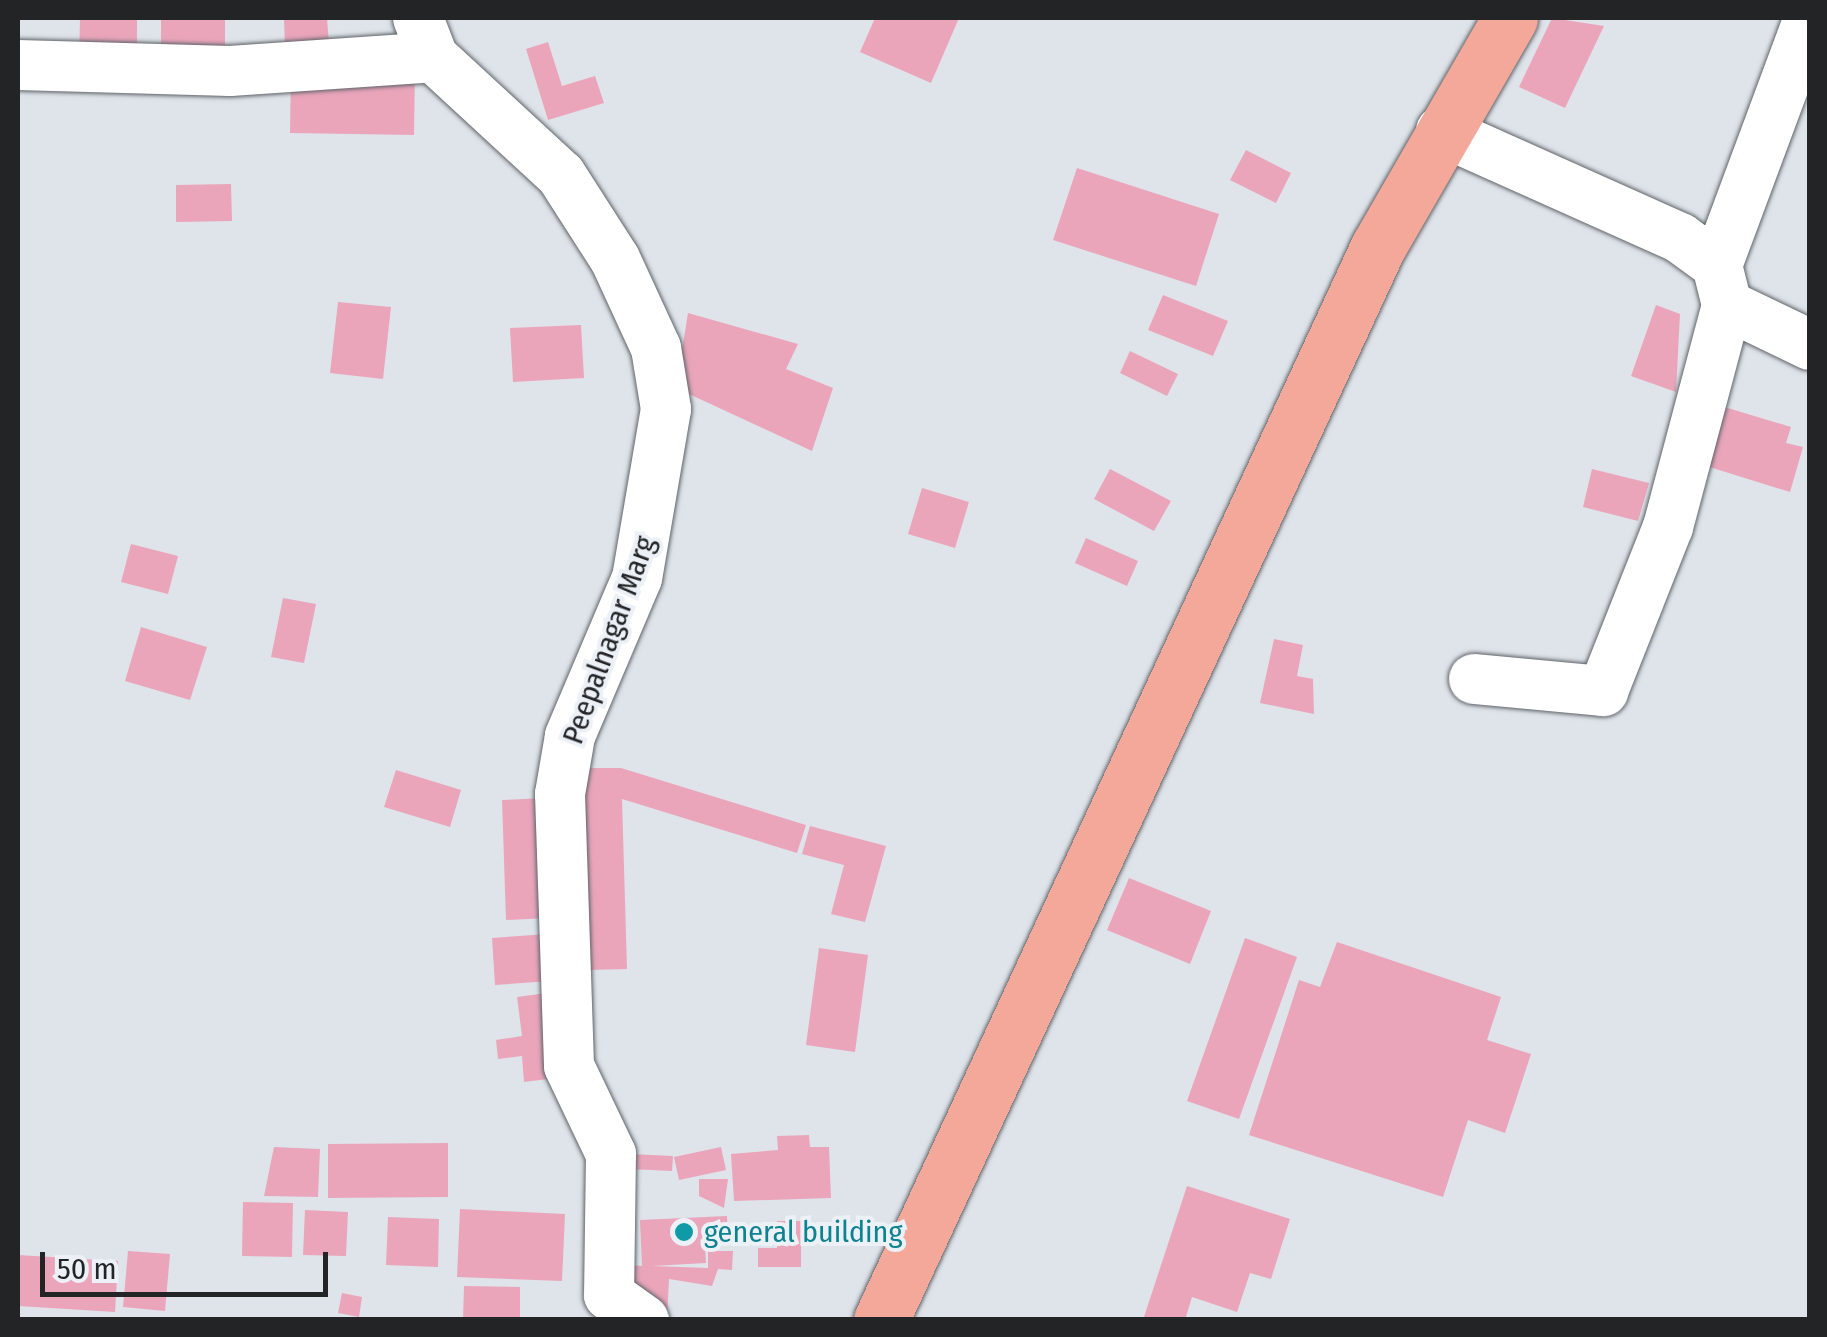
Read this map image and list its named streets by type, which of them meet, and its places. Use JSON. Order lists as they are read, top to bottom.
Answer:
{
  "streets": {
    "street": ["Peepalnagar Marg"]
  },
  "places": ["general building"],
  "scale_bar": "50 m"
}
